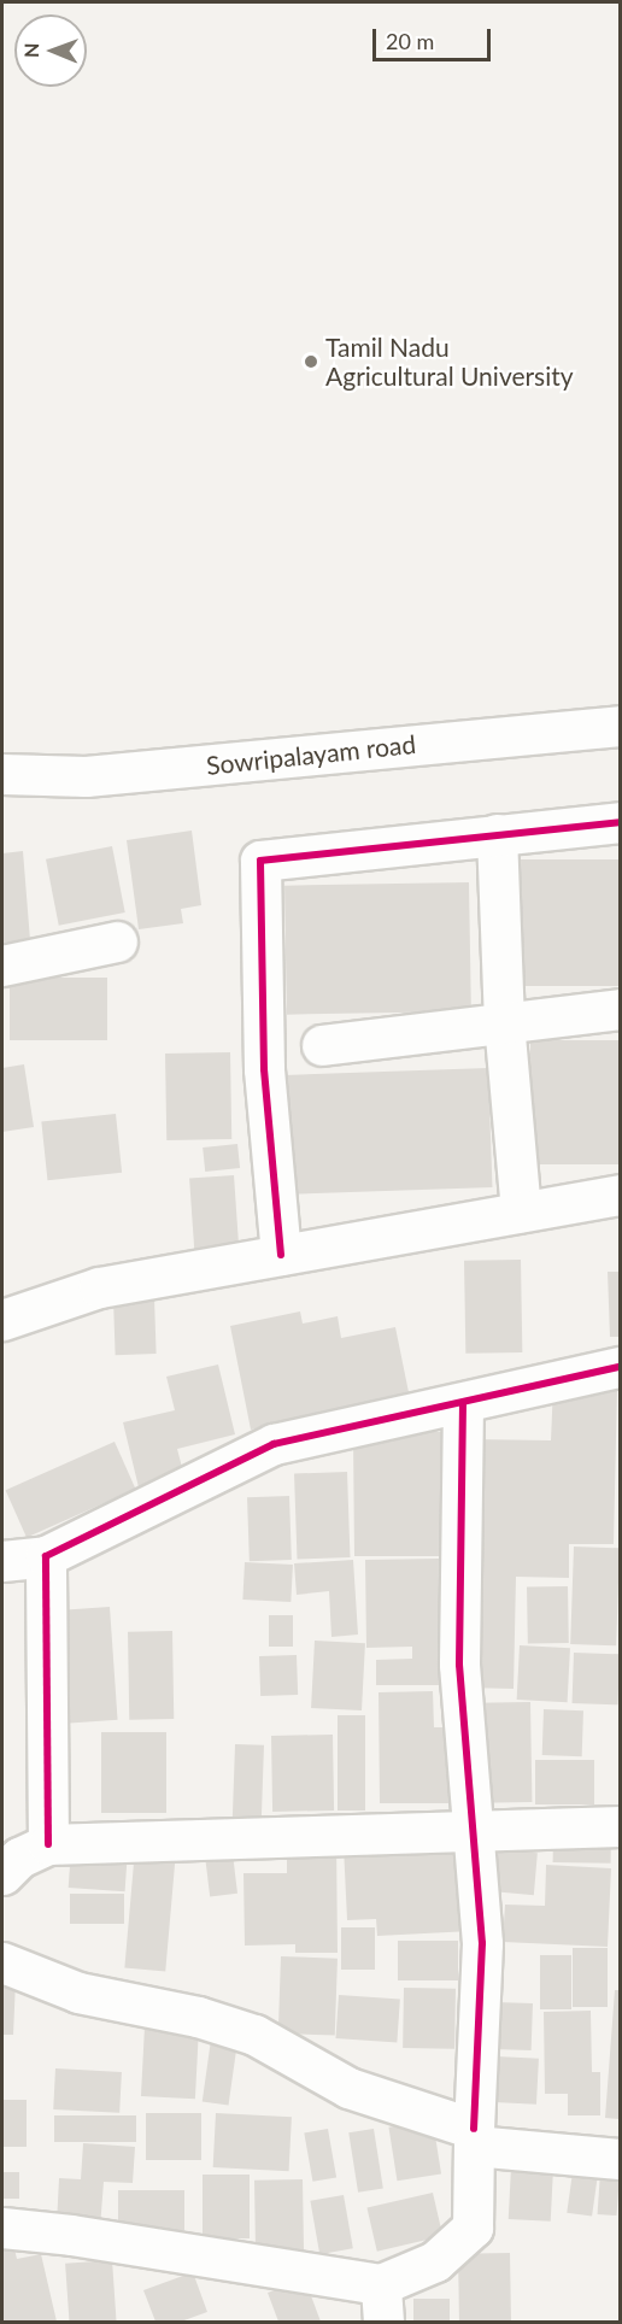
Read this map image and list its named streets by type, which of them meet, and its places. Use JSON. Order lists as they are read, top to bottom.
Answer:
{
  "streets": {
    "street": ["Sowripalayam road"]
  },
  "places": ["Tamil Nadu Agricultural University"],
  "scale_bar": "20 m",
  "north": "left"
}
